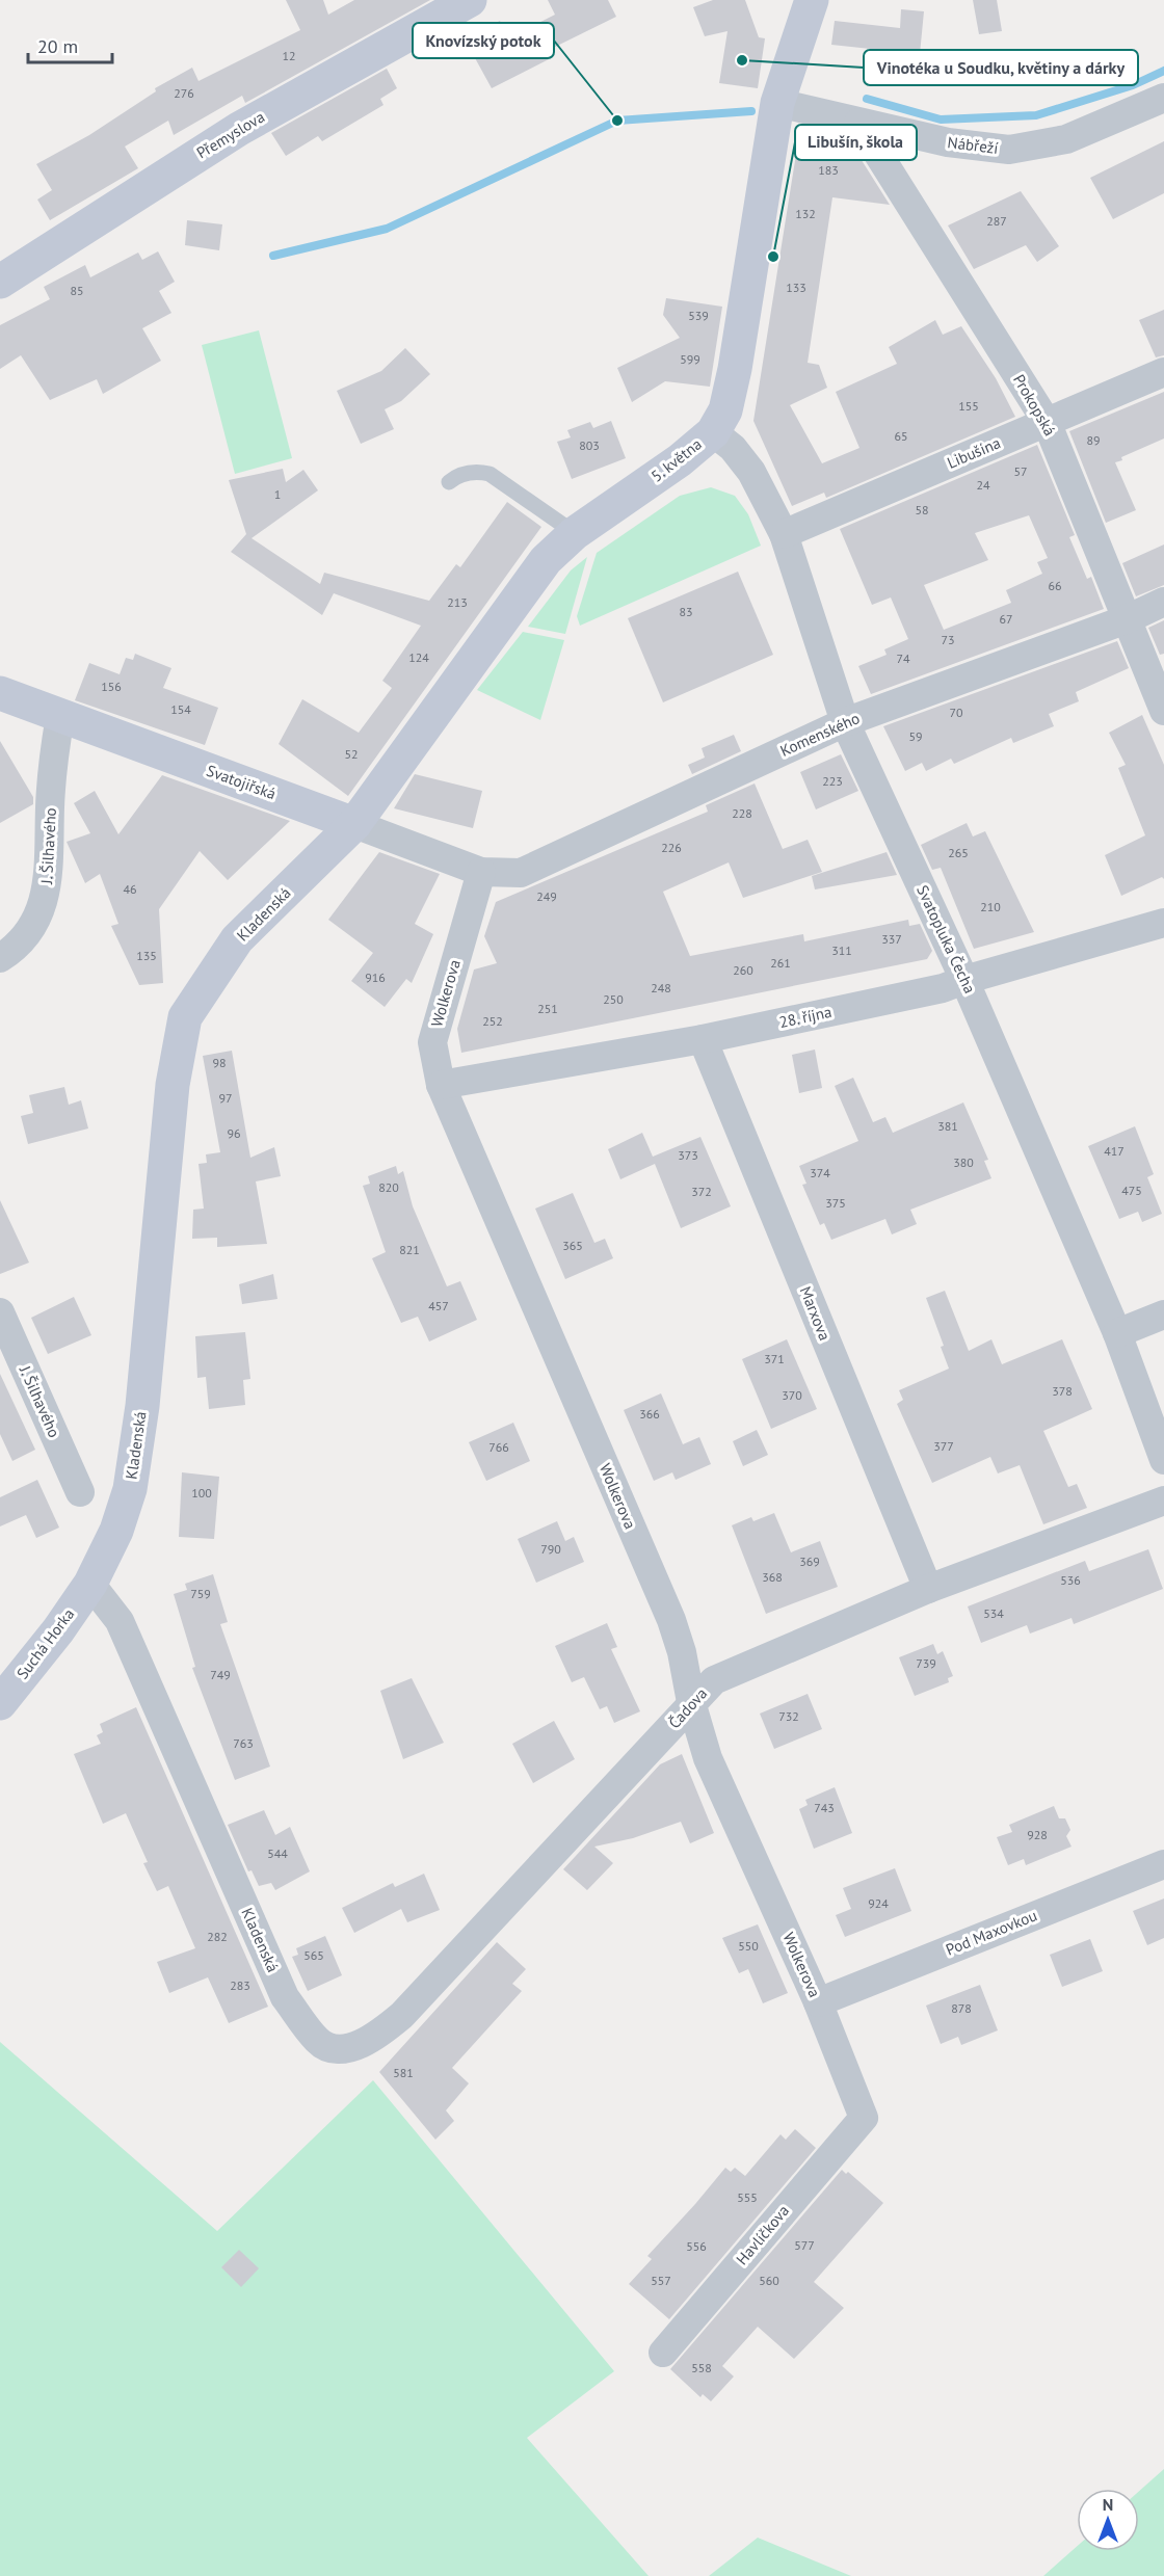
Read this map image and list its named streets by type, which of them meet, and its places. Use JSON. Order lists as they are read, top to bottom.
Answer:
{
  "streets": {
    "street": [
      "Přemyslova",
      "Nábřeží",
      "Prokopská",
      "Libušina",
      "5. května",
      "Komenského",
      "Svatojiřská",
      "J. Šilhavého",
      "Kladenská",
      "Svatopluka Čecha",
      "Wolkerova",
      "28. října",
      "Marxova",
      "Suchá Horka",
      "Čadova",
      "Pod Maxovkou",
      "Havlíčkova"
    ]
  },
  "crossings": [
    ["Nábřeží", "Prokopská"],
    ["Nábřeží", "5. května"],
    ["Prokopská", "Libušina"],
    ["Prokopská", "Komenského"],
    ["Libušina", "Svatopluka Čecha"],
    ["5. května", "Svatojiřská"],
    ["5. května", "Kladenská"],
    ["5. května", "Svatopluka Čecha"],
    ["Komenského", "Svatojiřská"],
    ["Komenského", "Svatopluka Čecha"],
    ["Komenského", "Wolkerova"],
    ["Svatojiřská", "J. Šilhavého"],
    ["Svatojiřská", "Kladenská"],
    ["Svatojiřská", "Wolkerova"],
    ["Kladenská", "Suchá Horka"],
    ["Kladenská", "Čadova"],
    ["Svatopluka Čecha", "28. října"],
    ["Wolkerova", "28. října"],
    ["Wolkerova", "Čadova"],
    ["Wolkerova", "Pod Maxovkou"],
    ["Wolkerova", "Havlíčkova"],
    ["28. října", "Marxova"],
    ["Marxova", "Čadova"]
  ],
  "places": ["Vinotéka u Soudku, květiny a dárky", "Knovízský potok", "Libušín, škola"],
  "house_numbers": [
    "12",
    "276",
    "183",
    "132",
    "287",
    "133",
    "85",
    "539",
    "599",
    "155",
    "65",
    "89",
    "803",
    "57",
    "24",
    "1",
    "58",
    "66",
    "213",
    "83",
    "67",
    "73",
    "124",
    "74",
    "156",
    "154",
    "70",
    "59",
    "52",
    "223",
    "228",
    "226",
    "265",
    "46",
    "249",
    "210",
    "337",
    "311",
    "135",
    "261",
    "260",
    "916",
    "248",
    "250",
    "251",
    "252",
    "98",
    "97",
    "381",
    "96",
    "417",
    "373",
    "380",
    "374",
    "820",
    "475",
    "372",
    "375",
    "365",
    "821",
    "457",
    "371",
    "378",
    "370",
    "366",
    "377",
    "766",
    "100",
    "790",
    "369",
    "368",
    "536",
    "759",
    "534",
    "739",
    "749",
    "732",
    "763",
    "743",
    "928",
    "544",
    "924",
    "282",
    "550",
    "565",
    "283",
    "878",
    "581",
    "555",
    "577",
    "556",
    "557",
    "560",
    "558"
  ],
  "scale_bar": "20 m",
  "north": "top"
}
